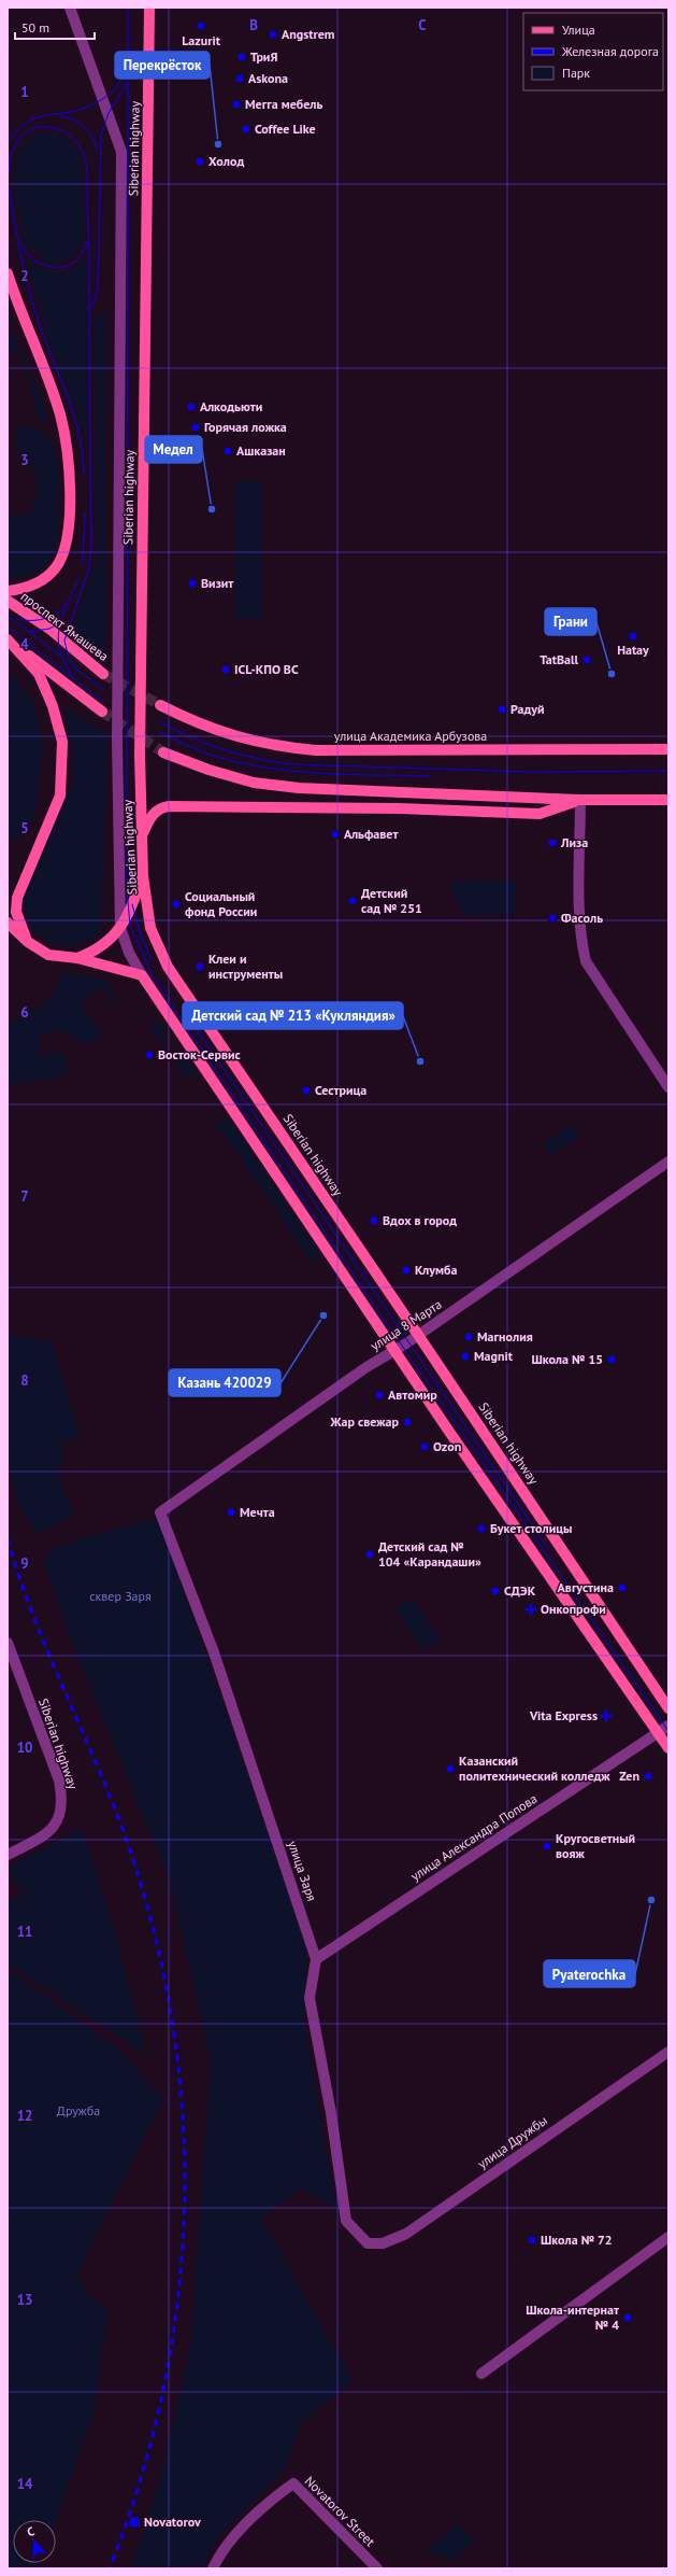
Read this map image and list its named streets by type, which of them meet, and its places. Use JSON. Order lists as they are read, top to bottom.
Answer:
{
  "streets": {
    "main road": ["Siberian highway", "проспект Ямашева", "улица Академика Арбузова"],
    "street": [
      "улица 8 Марта",
      "улица Александра Попова",
      "улица Заря",
      "улица Дружбы",
      "Novatorov Street"
    ]
  },
  "crossings": [
    ["Siberian highway", "улица 8 Марта"],
    ["Siberian highway", "улица Александра Попова"],
    ["улица 8 Марта", "улица Заря"],
    ["улица Александра Попова", "улица Заря"],
    ["улица Заря", "улица Дружбы"]
  ],
  "parks": ["сквер Заря", "Дружба"],
  "places": {
    "other": [
      "Lazurit",
      "Angstrem",
      "ТриЯ",
      "Askona",
      "Мегга мебель",
      "Coffee Like",
      "Перекрёсток",
      "Холод",
      "Алкодьюти",
      "Горячая ложка",
      "Ашказан",
      "Медел",
      "Визит",
      "Hatay",
      "TatBall",
      "ICL-КПО ВС",
      "Грани",
      "Радуй",
      "Альфавет",
      "Лиза",
      "Детский сад № 251",
      "Социальный фонд России",
      "Фасоль",
      "Клеи и инструменты",
      "Восток-Сервис",
      "Детский сад № 213 «Кукляндия»",
      "Сестрица",
      "Вдох в город",
      "Клумба",
      "Казань 420029",
      "Магнолия",
      "Magnit",
      "Школа № 15",
      "Автомир",
      "Жар свежар",
      "Ozon",
      "Мечта",
      "Букет столицы",
      "Детский сад № 104 «Карандаши»",
      "Августина",
      "СДЭК",
      "Казанский политехнический колледж",
      "Zen",
      "Кругосветный вояж",
      "Pyaterochka",
      "Школа № 72",
      "Школа-интернат № 4"
    ],
    "health": ["Онкопрофи", "Vita Express"],
    "transit": ["Novatorov"]
  },
  "legend": ["Улица", "Железная дорога", "Парк"],
  "scale_bar": "50 m",
  "north": "top",
  "grid": {
    "columns": ["B", "C"],
    "rows": [
      "1",
      "2",
      "3",
      "4",
      "5",
      "6",
      "7",
      "8",
      "9",
      "10",
      "11",
      "12",
      "13",
      "14"
    ]
  }
}
